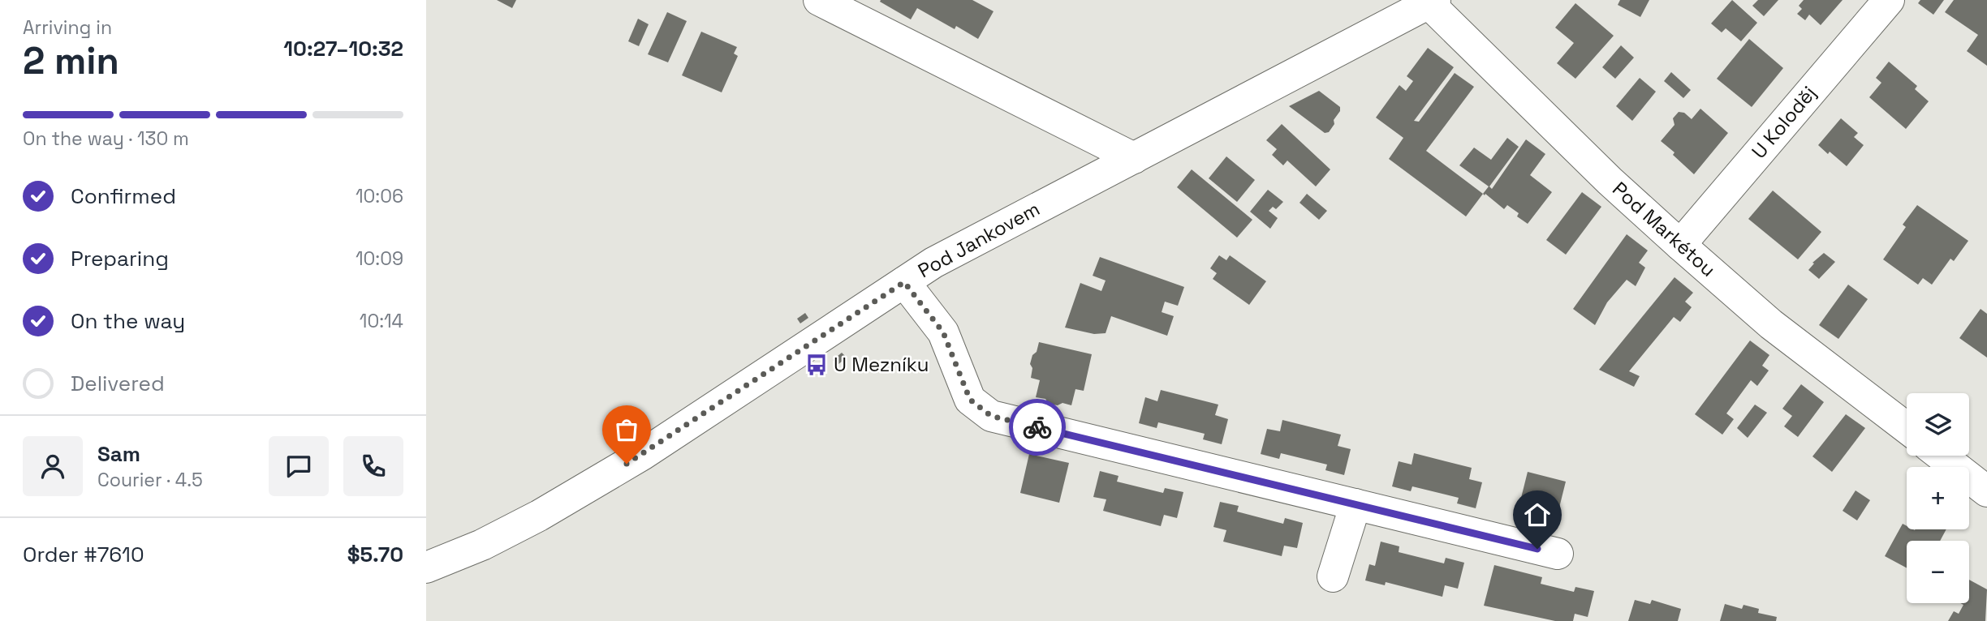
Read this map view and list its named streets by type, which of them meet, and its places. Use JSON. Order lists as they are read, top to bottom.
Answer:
{
  "streets": {
    "street": ["U Koloděj", "Pod Markétou", "Pod Jankovem"]
  },
  "crossings": [
    ["U Koloděj", "Pod Markétou"],
    ["Pod Markétou", "Pod Jankovem"]
  ],
  "places": {
    "bus stop": ["U Mezníku"]
  },
  "page": {
    "heading": ["2 min", "Arriving in", "10:27–10:32"],
    "panel": [
      "Sam",
      "Courier · 4.5",
      "Order #7610",
      "$5.70"
    ],
    "bar": "On the way · 130 m",
    "list": [
      ["Confirmed", "10:06"],
      ["Preparing", "10:09"],
      ["On the way", "10:14"],
      "Delivered"
    ],
    "map_buttons": ["+", "−"]
  }
}
